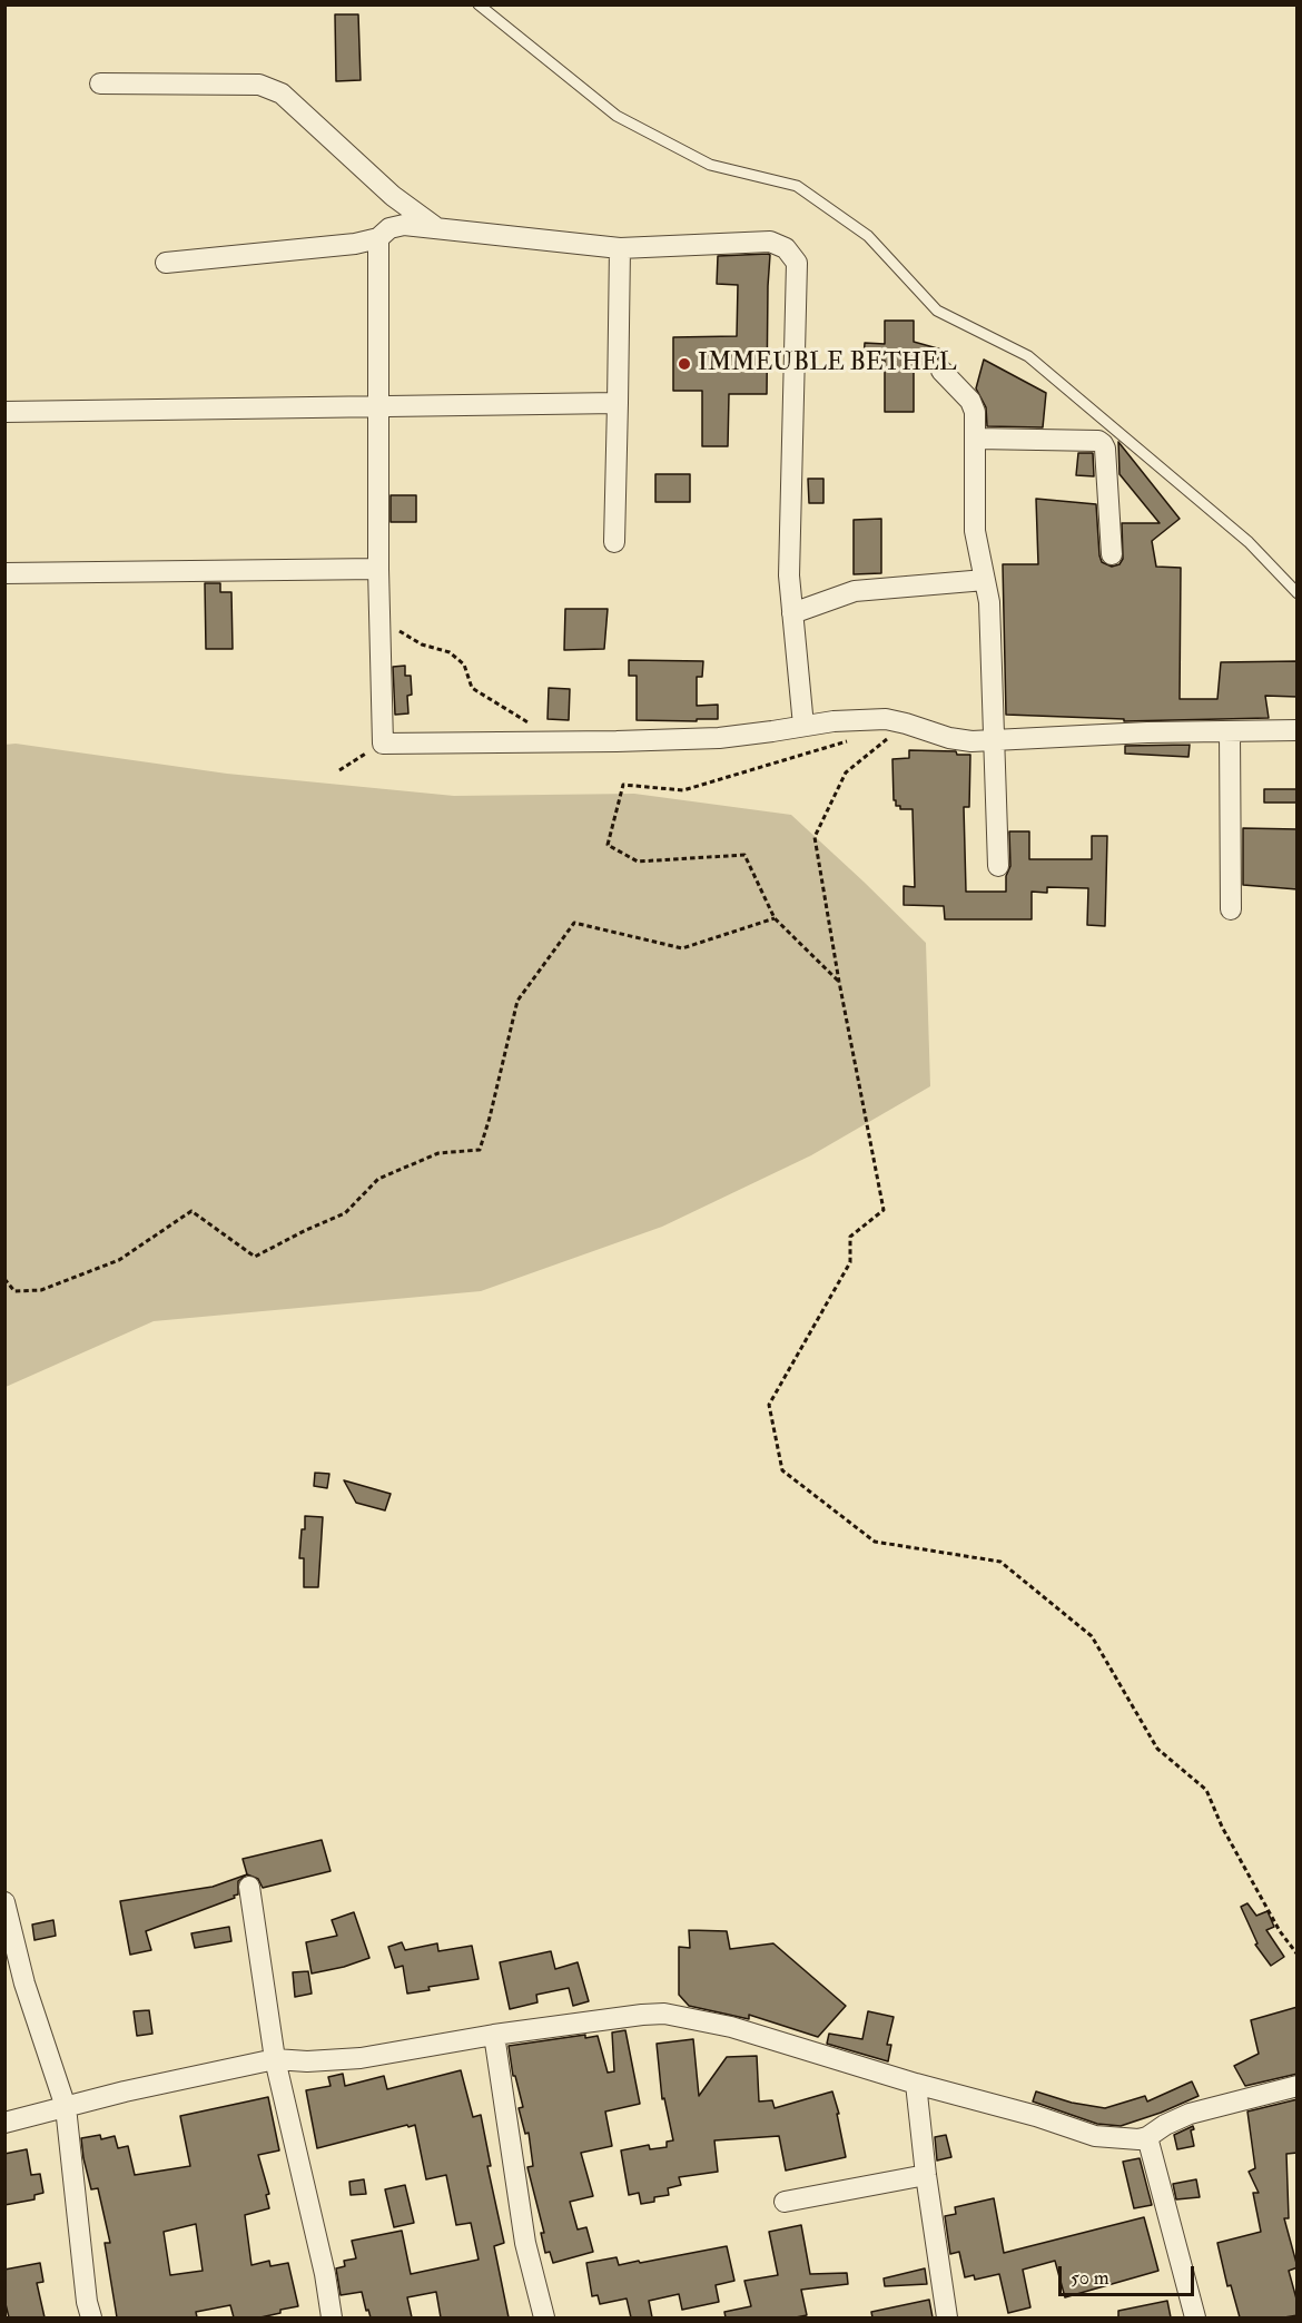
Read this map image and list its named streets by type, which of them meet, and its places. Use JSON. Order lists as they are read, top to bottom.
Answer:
{
  "places": ["IMMEUBLE BETHEL"],
  "scale_bar": "50 m"
}
